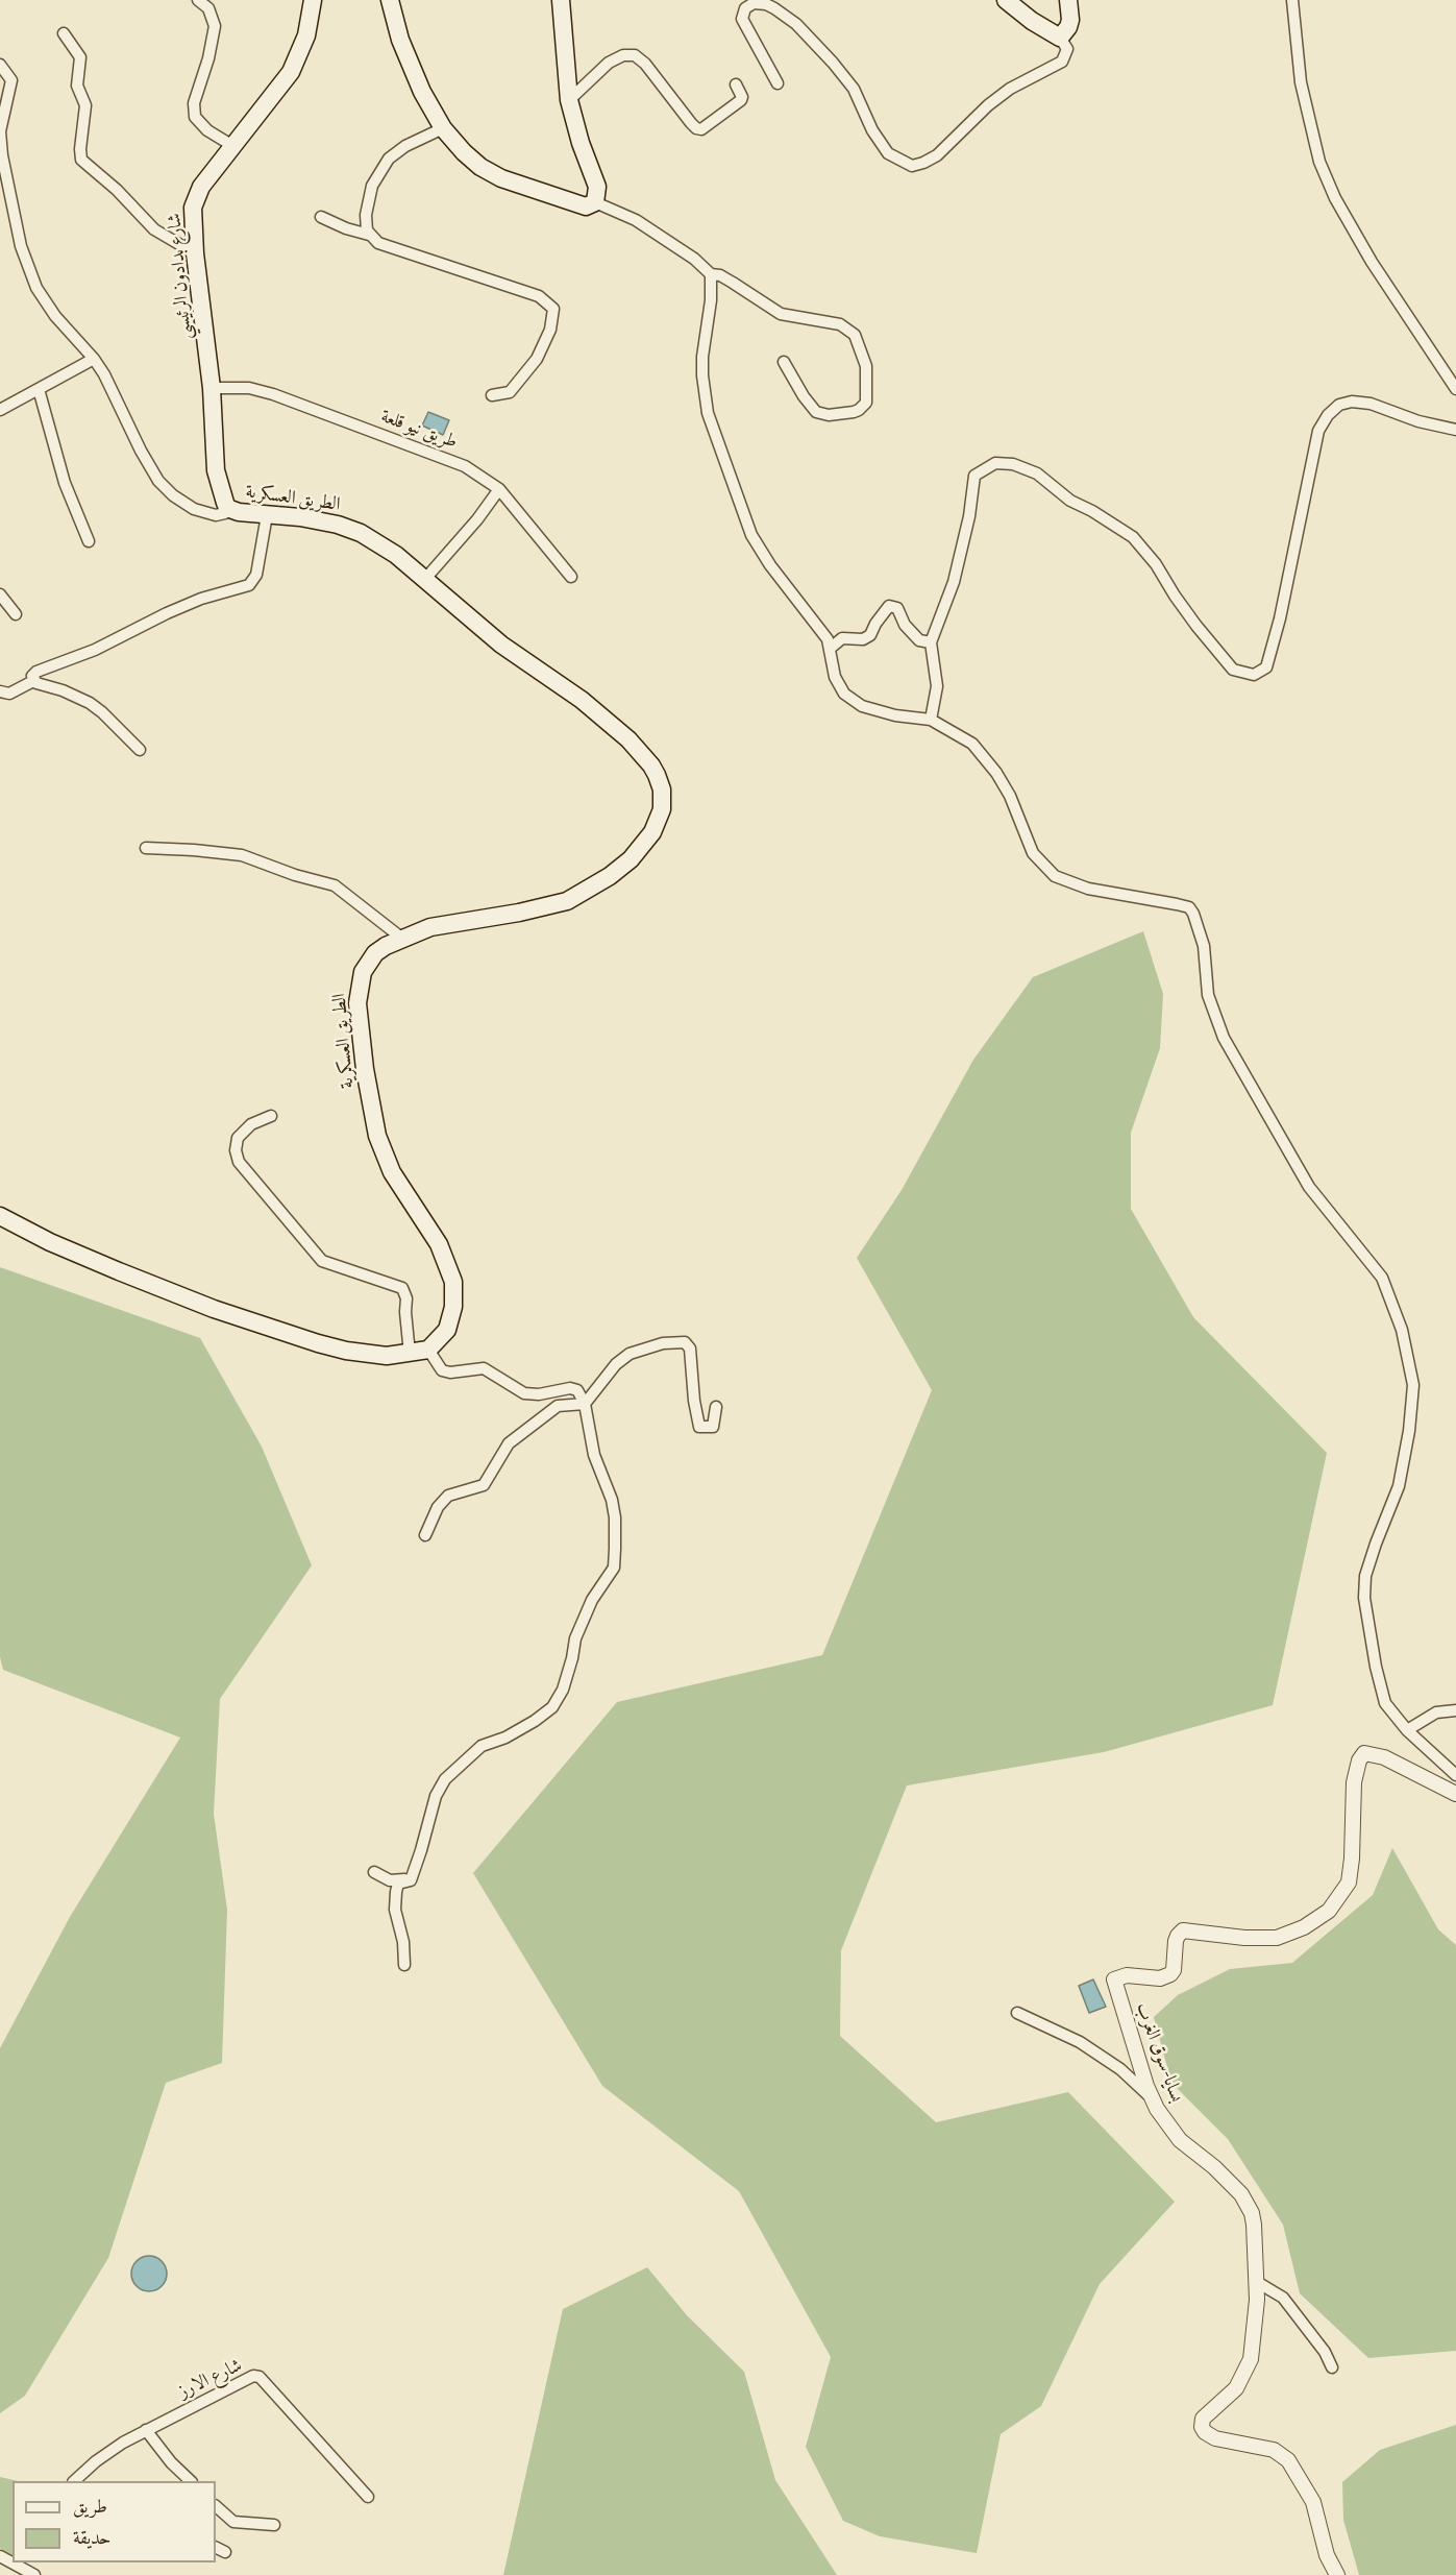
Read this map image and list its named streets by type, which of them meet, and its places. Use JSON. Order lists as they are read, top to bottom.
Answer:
{
  "streets": {
    "main road": ["شارع بدادون الرئيسي", "الطريق العسكرية"],
    "street": ["طريق نيو قلعة", "بسايا-سوق الغرب", "شارع الارز"]
  },
  "crossings": [
    ["شارع بدادون الرئيسي", "طريق نيو قلعة"],
    ["شارع بدادون الرئيسي", "الطريق العسكرية"]
  ],
  "legend": ["طريق", "حديقة"]
}
